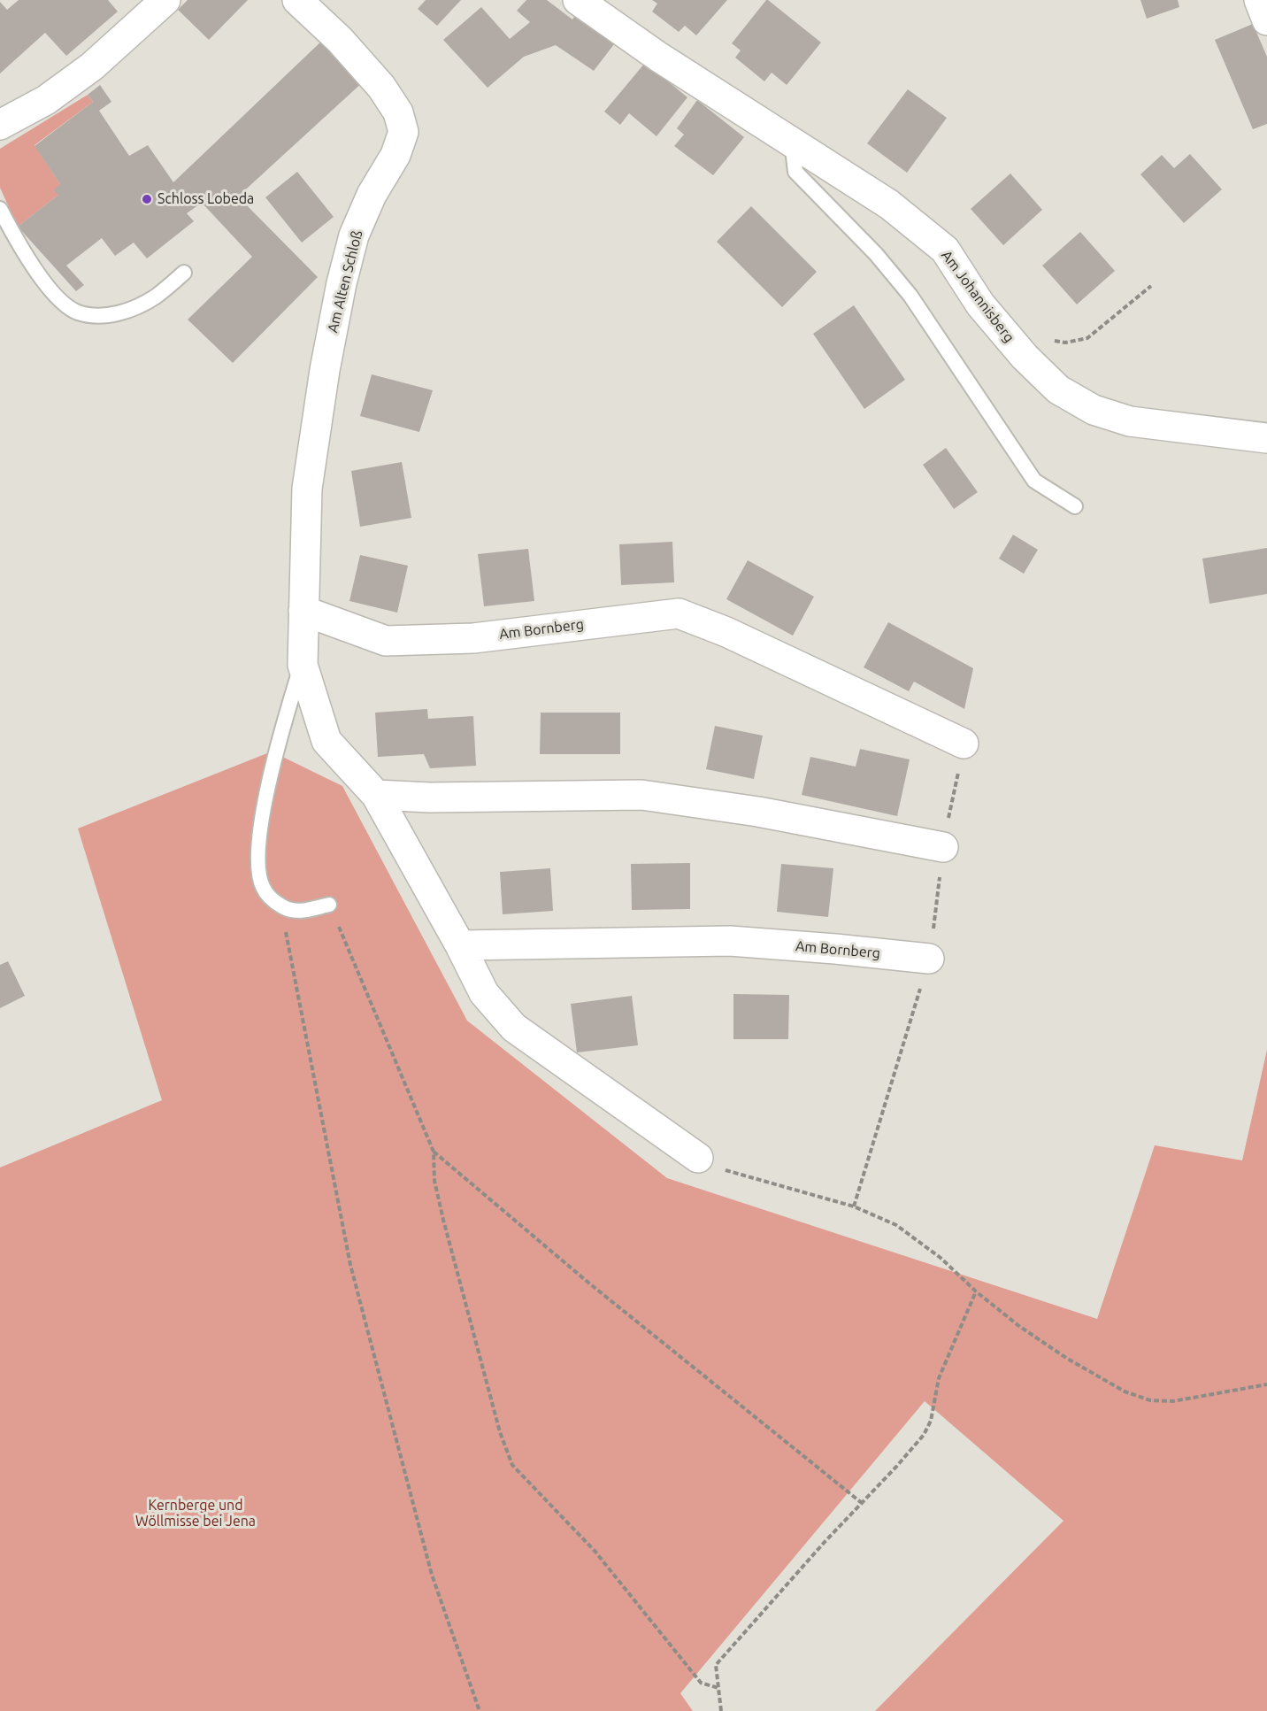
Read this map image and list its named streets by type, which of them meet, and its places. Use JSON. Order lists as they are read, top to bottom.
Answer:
{
  "streets": {
    "street": ["Am Alten Schloß", "Am Johannisberg", "Am Bornberg"]
  },
  "crossings": [
    ["Am Alten Schloß", "Am Bornberg"]
  ],
  "parks": ["Kernberge und Wöllmisse bei Jena"],
  "places": ["Schloss Lobeda"]
}
